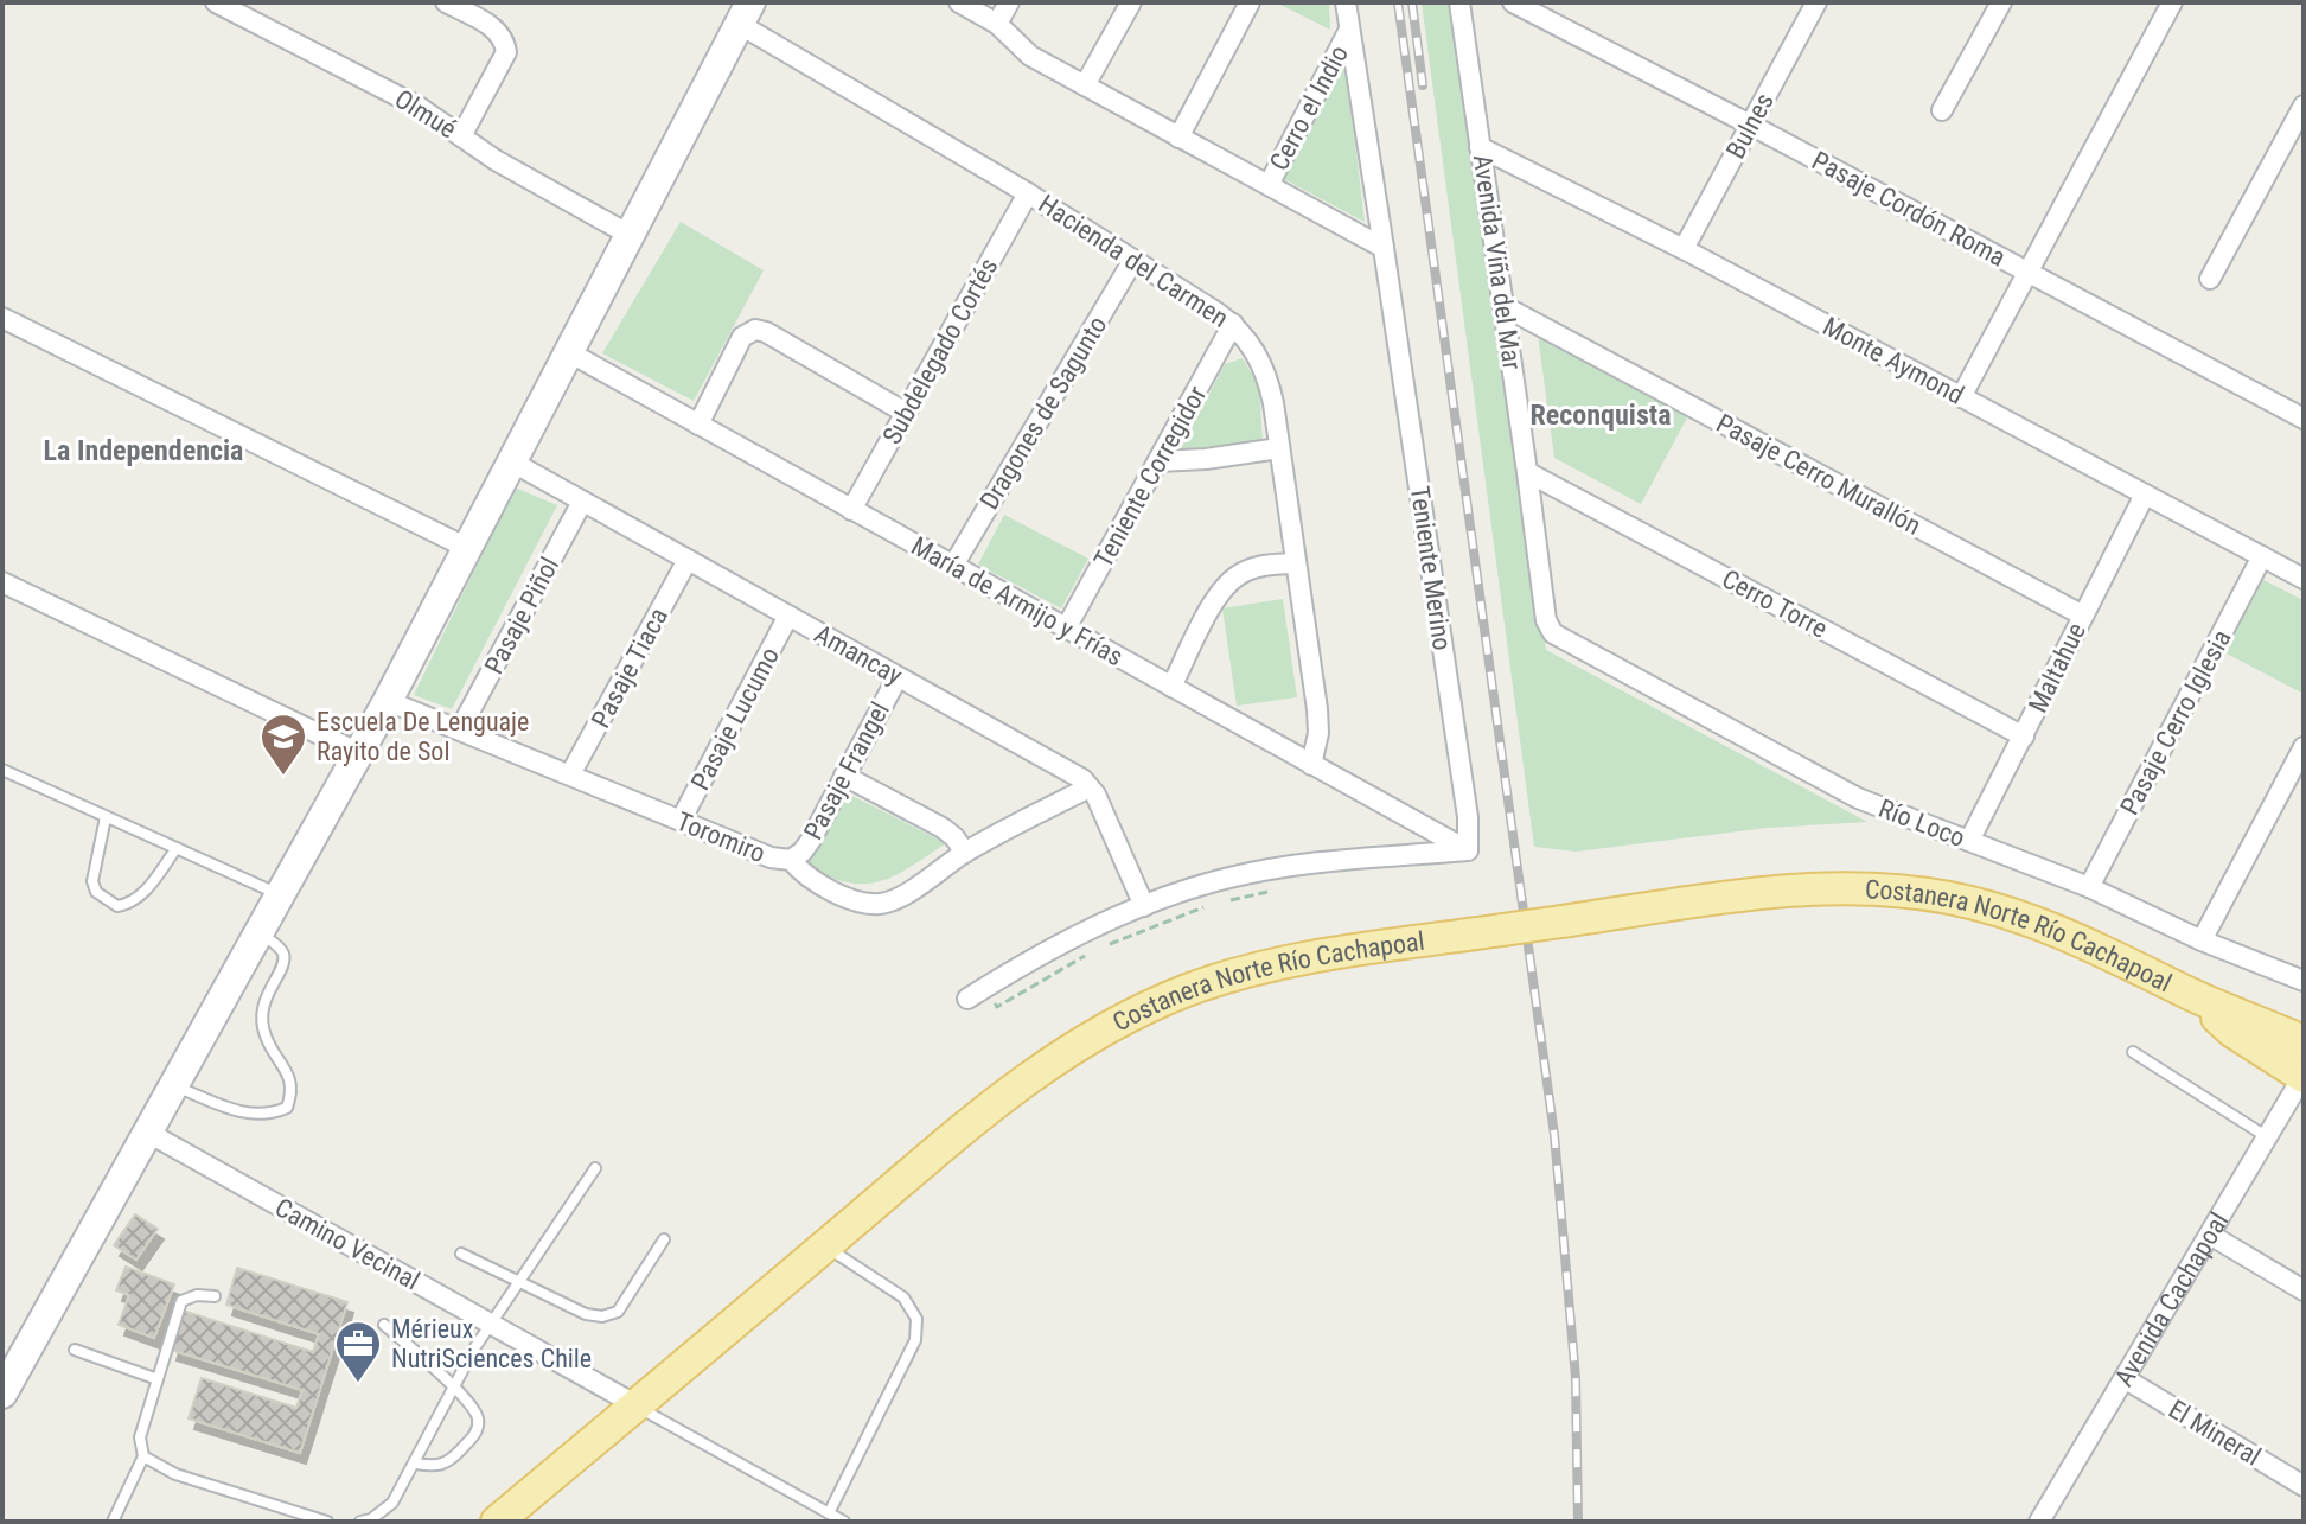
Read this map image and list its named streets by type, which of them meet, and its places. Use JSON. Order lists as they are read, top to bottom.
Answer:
{
  "streets": {
    "main road": ["Costanera Norte Río Cachapoal"],
    "street": [
      "Cerro el Indio",
      "Olmué",
      "Bulnes",
      "Pasaje Cordón Roma",
      "Hacienda del Carmen",
      "Avenida Viña del Mar",
      "Subdelegado Cortés",
      "Monte Aymond",
      "Dragones de Sagunto",
      "Pasaje Cerro Murallón",
      "Teniente Corregidor",
      "Teniente Merino",
      "María de Armijo y Frías",
      "Cerro Torre",
      "Pasaje Piñol",
      "Amancay",
      "Pasaje Tiaca",
      "Maltahue",
      "Pasaje Lucumo",
      "Pasaje Cerro Iglesia",
      "Pasaje Frangel",
      "Río Loco",
      "Toromiro",
      "Camino Vecinal",
      "Avenida Cachapoal",
      "El Mineral"
    ]
  },
  "crossings": [
    ["Cerro el Indio", "Teniente Merino"],
    ["Bulnes", "Pasaje Cordón Roma"],
    ["Bulnes", "Monte Aymond"],
    ["Hacienda del Carmen", "Subdelegado Cortés"],
    ["Hacienda del Carmen", "Dragones de Sagunto"],
    ["Hacienda del Carmen", "Teniente Corregidor"],
    ["Hacienda del Carmen", "María de Armijo y Frías"],
    ["Avenida Viña del Mar", "Monte Aymond"],
    ["Avenida Viña del Mar", "Pasaje Cerro Murallón"],
    ["Avenida Viña del Mar", "Cerro Torre"],
    ["Avenida Viña del Mar", "Río Loco"],
    ["Subdelegado Cortés", "María de Armijo y Frías"],
    ["Monte Aymond", "Maltahue"],
    ["Monte Aymond", "Pasaje Cerro Iglesia"],
    ["Dragones de Sagunto", "María de Armijo y Frías"],
    ["Pasaje Cerro Murallón", "Maltahue"],
    ["Teniente Corregidor", "María de Armijo y Frías"],
    ["Teniente Merino", "María de Armijo y Frías"],
    ["Cerro Torre", "Maltahue"],
    ["Pasaje Piñol", "Amancay"],
    ["Pasaje Piñol", "Toromiro"],
    ["Amancay", "Pasaje Tiaca"],
    ["Amancay", "Pasaje Lucumo"],
    ["Amancay", "Pasaje Frangel"],
    ["Amancay", "Toromiro"],
    ["Pasaje Tiaca", "Toromiro"],
    ["Maltahue", "Río Loco"],
    ["Pasaje Lucumo", "Toromiro"],
    ["Pasaje Cerro Iglesia", "Río Loco"],
    ["Pasaje Frangel", "Toromiro"],
    ["Costanera Norte Río Cachapoal", "Camino Vecinal"],
    ["Costanera Norte Río Cachapoal", "Avenida Cachapoal"],
    ["Avenida Cachapoal", "El Mineral"]
  ],
  "districts": ["Reconquista", "La Independencia"],
  "places": {
    "school or university": ["Escuela De Lenguaje Rayito de Sol"],
    "office": ["Mérieux NutriSciences Chile"]
  }
}
